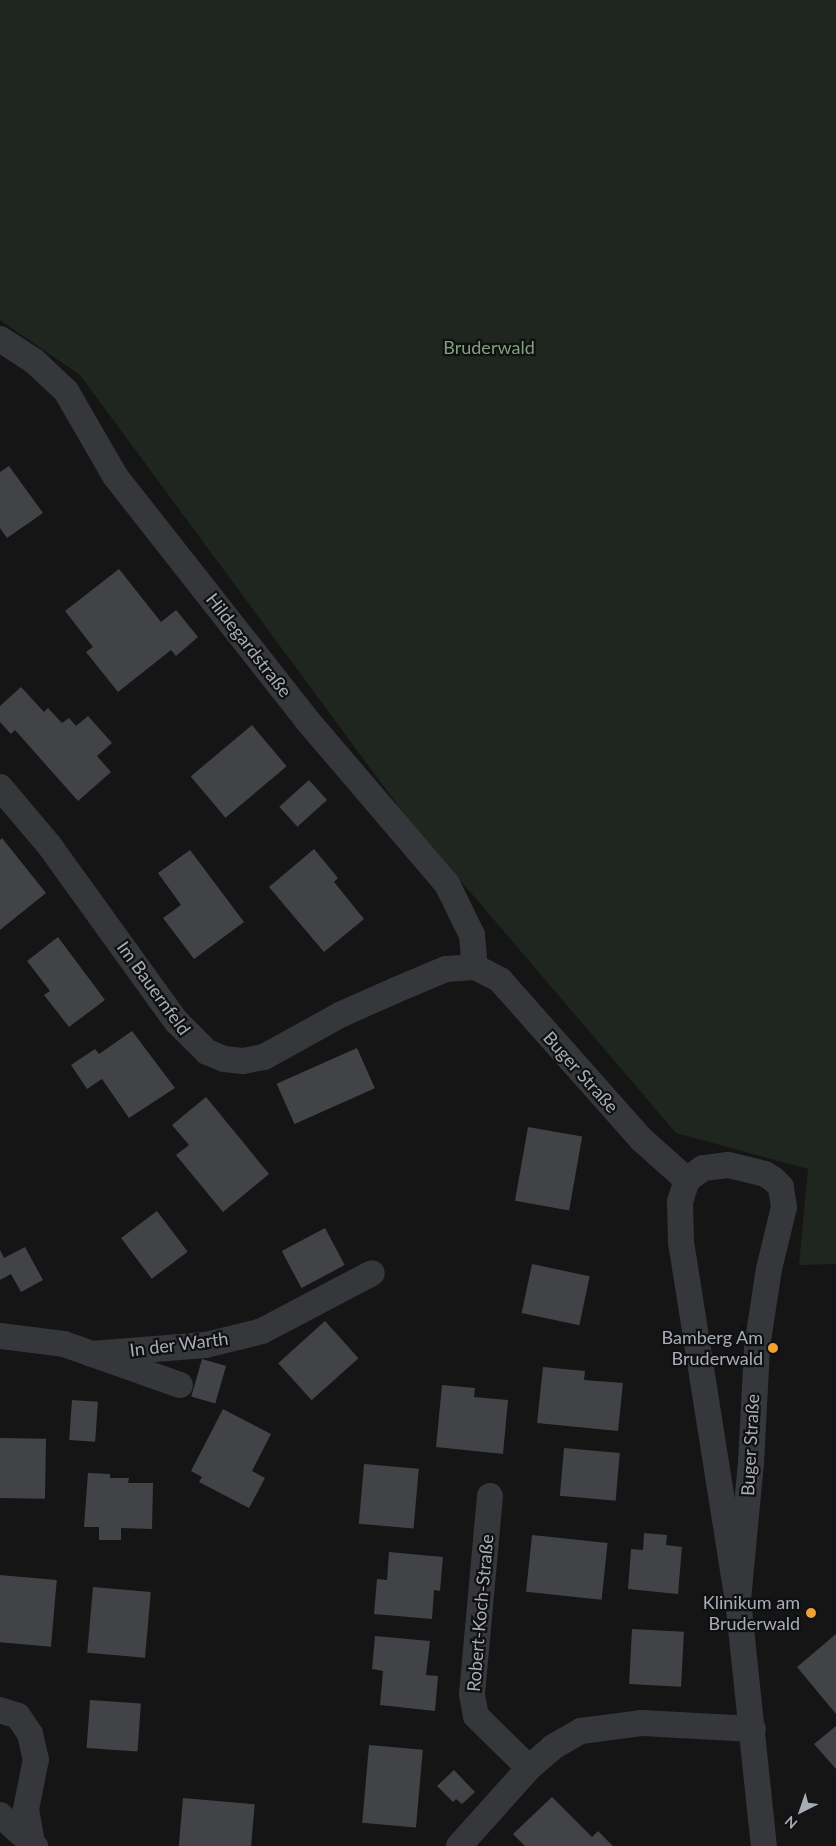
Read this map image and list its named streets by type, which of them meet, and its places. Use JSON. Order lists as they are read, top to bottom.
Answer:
{
  "streets": {
    "street": [
      "Hildegardstraße",
      "Im Bauernfeld",
      "Buger Straße",
      "In der Warth",
      "Robert-Koch-Straße"
    ]
  },
  "crossings": [
    ["Hildegardstraße", "Im Bauernfeld"],
    ["Hildegardstraße", "Buger Straße"],
    ["Im Bauernfeld", "Buger Straße"]
  ],
  "parks": ["Bruderwald"],
  "places": ["Bamberg Am Bruderwald", "Klinikum am Bruderwald"],
  "north": "bottom left"
}
